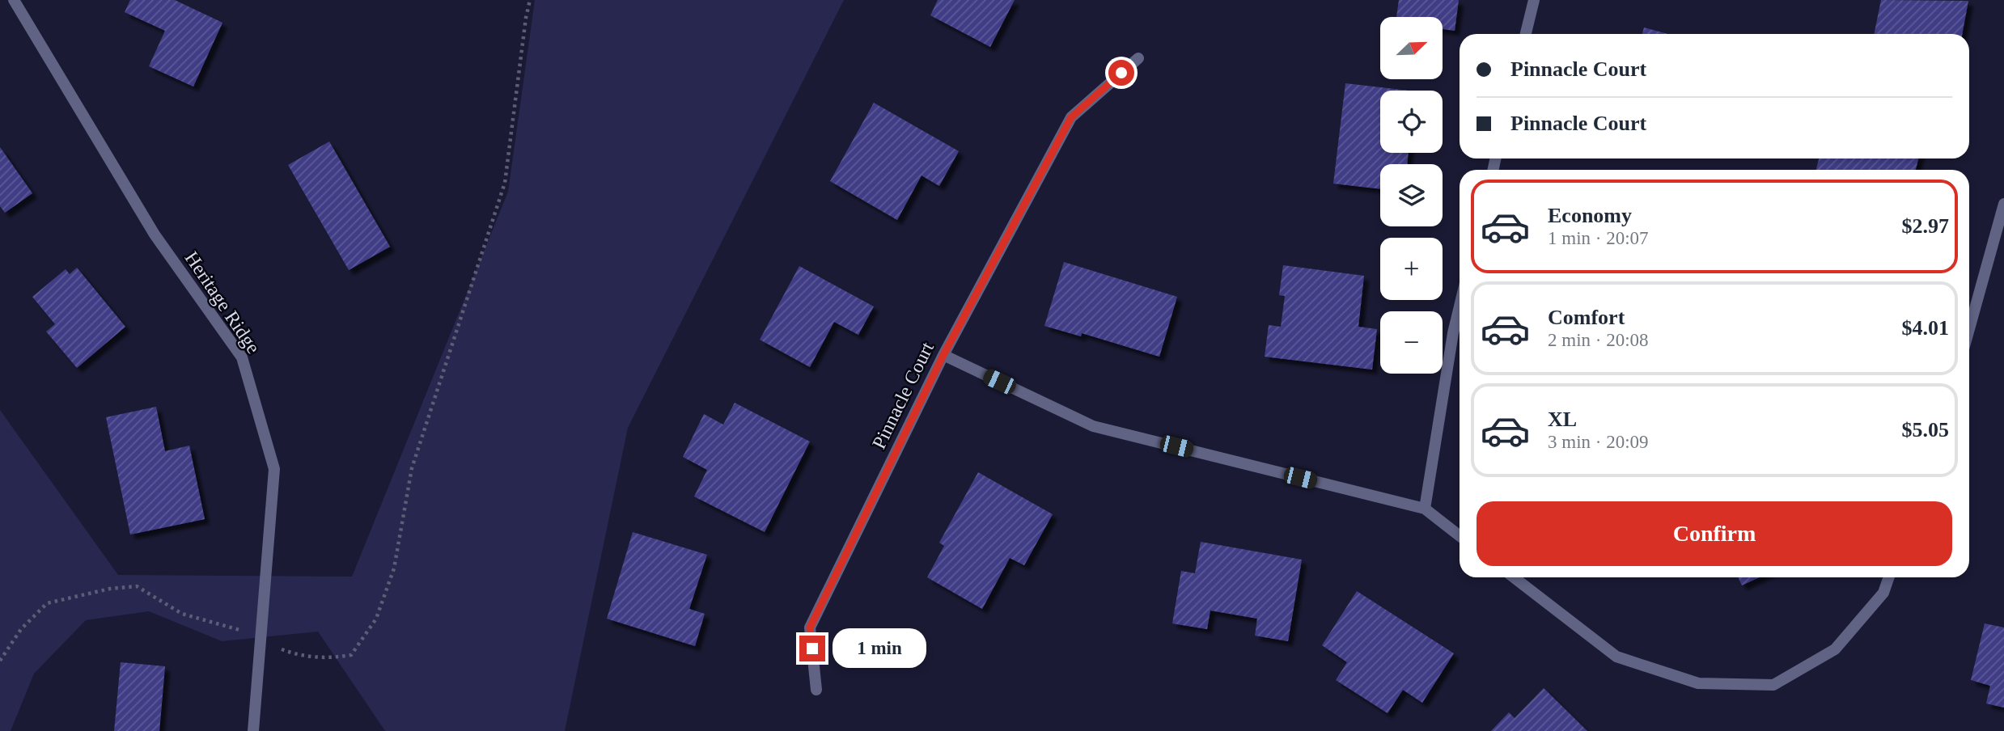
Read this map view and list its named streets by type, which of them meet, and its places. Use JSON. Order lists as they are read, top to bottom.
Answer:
{
  "streets": {
    "street": ["Heritage Ridge", "Pinnacle Court"]
  },
  "north": "top right",
  "page": {
    "map_buttons": ["+", "−"],
    "banner": ["Pinnacle Court", "Pinnacle Court"],
    "list": [
      {
        "name": "Economy",
        "note": "1 min · 20:07",
        "value": "$2.97"
      },
      {
        "name": "Comfort",
        "note": "2 min · 20:08",
        "value": "$4.01"
      },
      {
        "name": "XL",
        "note": "3 min · 20:09",
        "value": "$5.05"
      }
    ],
    "buttons": "Confirm",
    "bubble": "1 min"
  }
}
